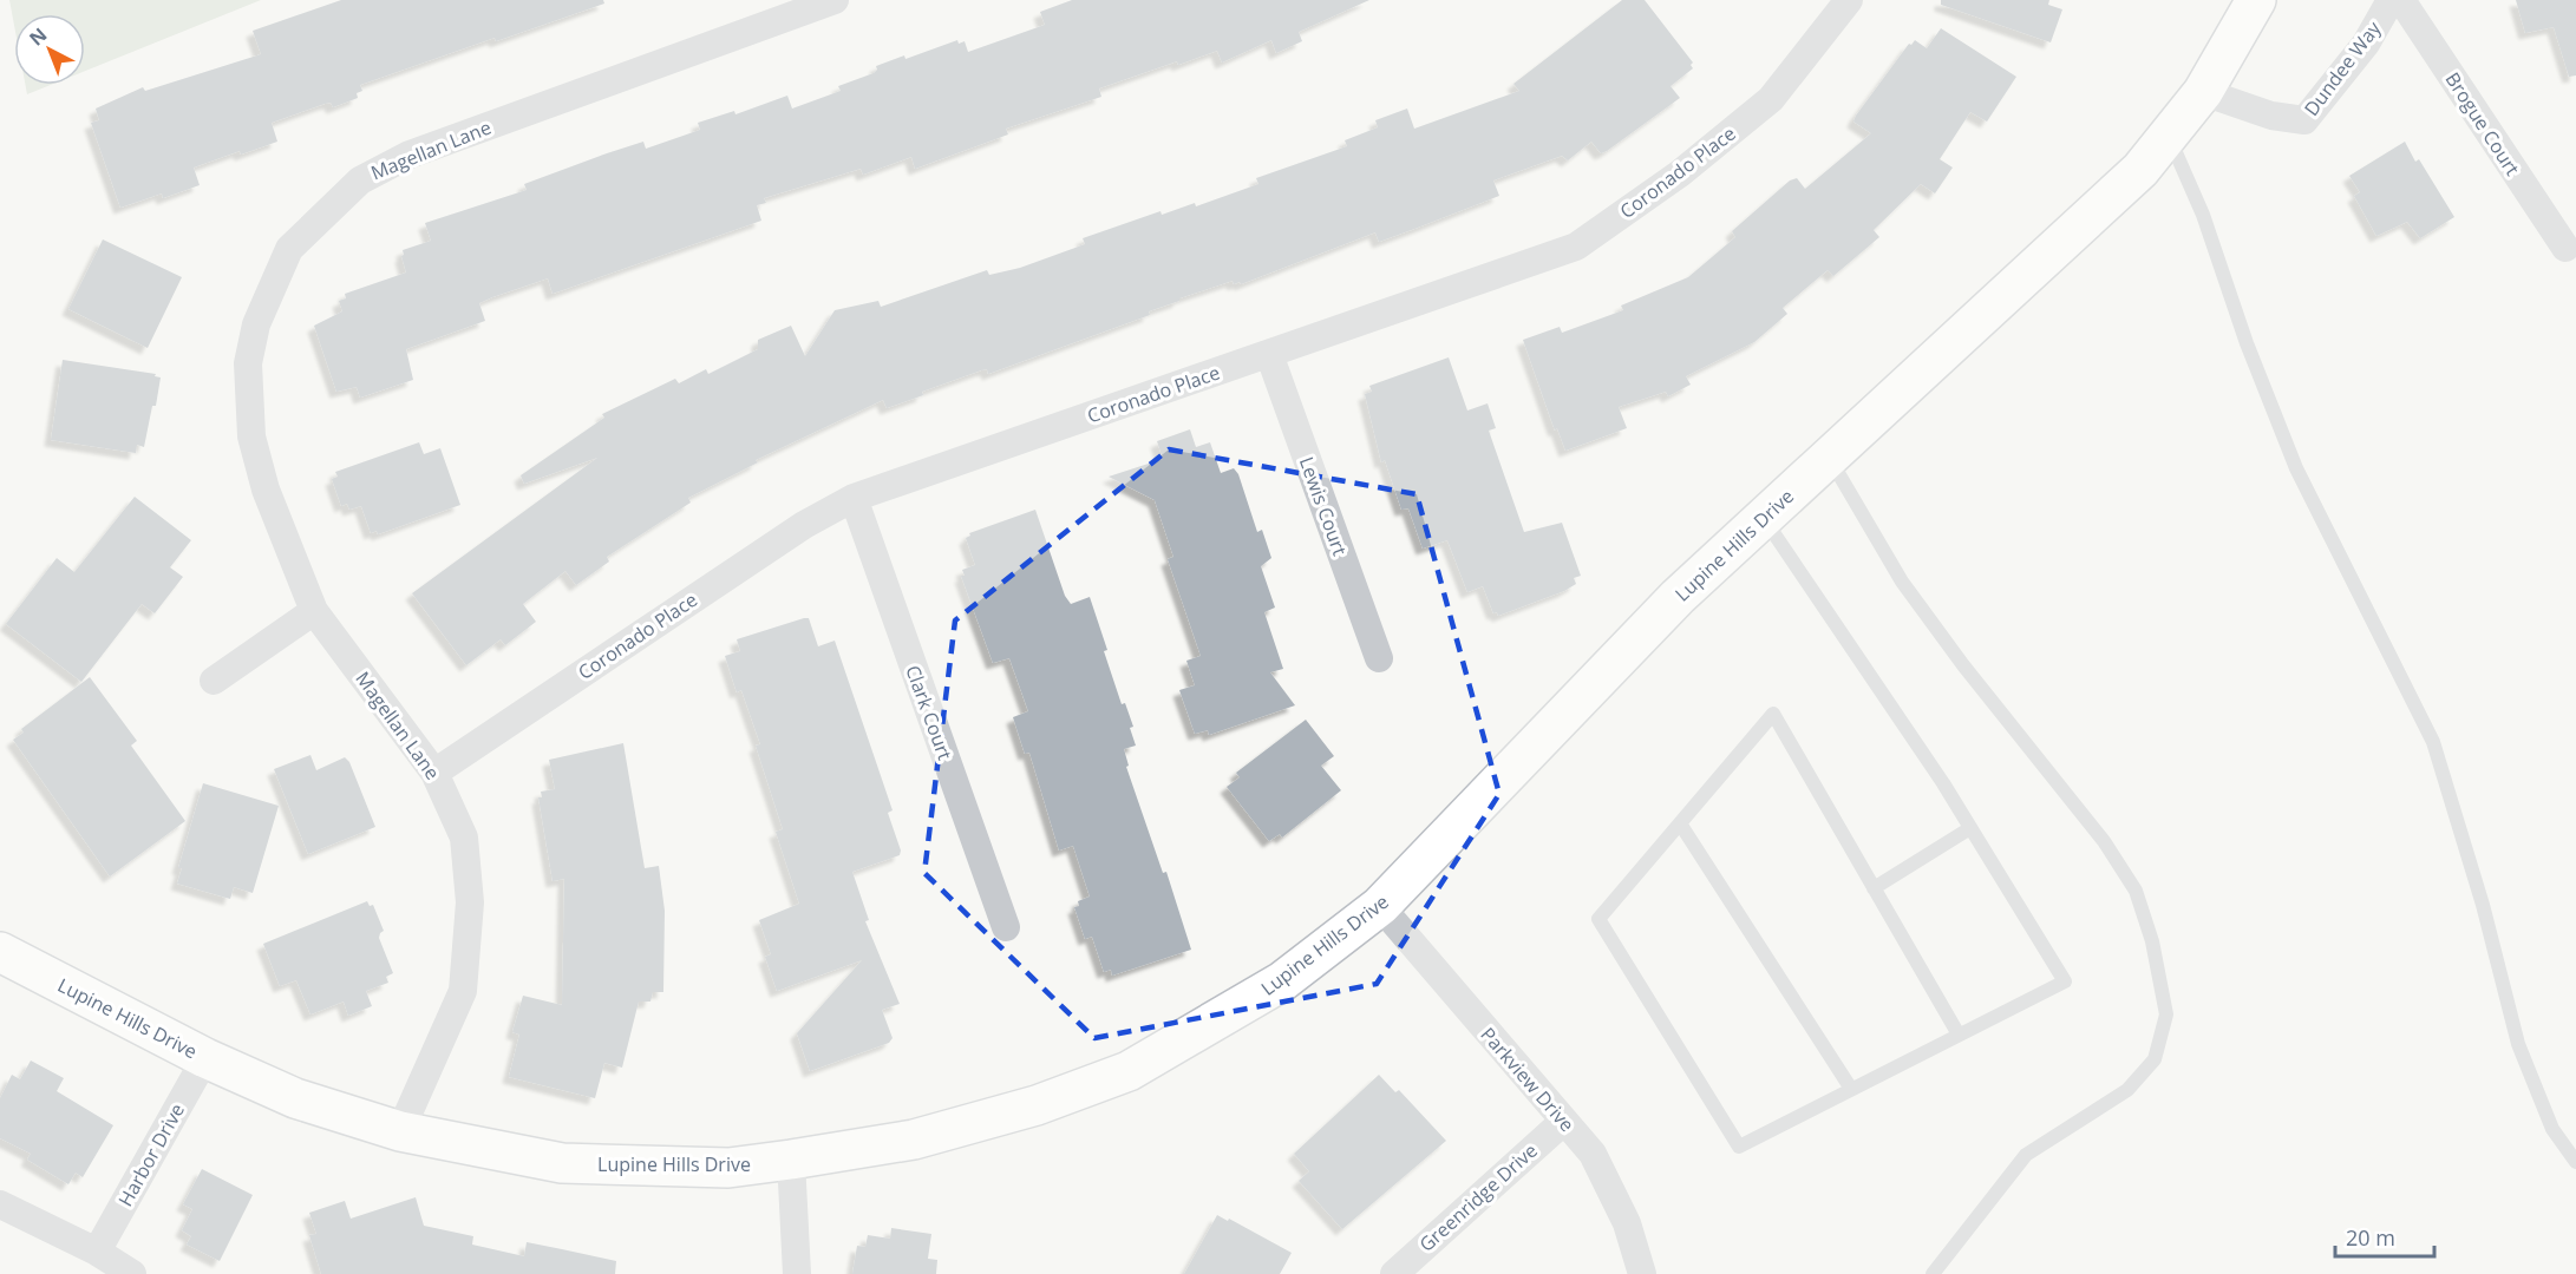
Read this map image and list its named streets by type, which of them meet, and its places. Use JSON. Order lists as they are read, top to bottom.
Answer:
{
  "streets": {
    "street": [
      "Dundee Way",
      "Brogue Court",
      "Magellan Lane",
      "Coronado Place",
      "Lewis Court",
      "Lupine Hills Drive",
      "Clark Court",
      "Parkview Drive",
      "Harbor Drive",
      "Greenridge Drive"
    ]
  },
  "crossings": [
    ["Dundee Way", "Lupine Hills Drive"],
    ["Magellan Lane", "Coronado Place"],
    ["Magellan Lane", "Lupine Hills Drive"],
    ["Coronado Place", "Lewis Court"],
    ["Coronado Place", "Clark Court"],
    ["Lupine Hills Drive", "Parkview Drive"],
    ["Lupine Hills Drive", "Harbor Drive"],
    ["Parkview Drive", "Greenridge Drive"]
  ],
  "scale_bar": "20 m",
  "north": "top left"
}
